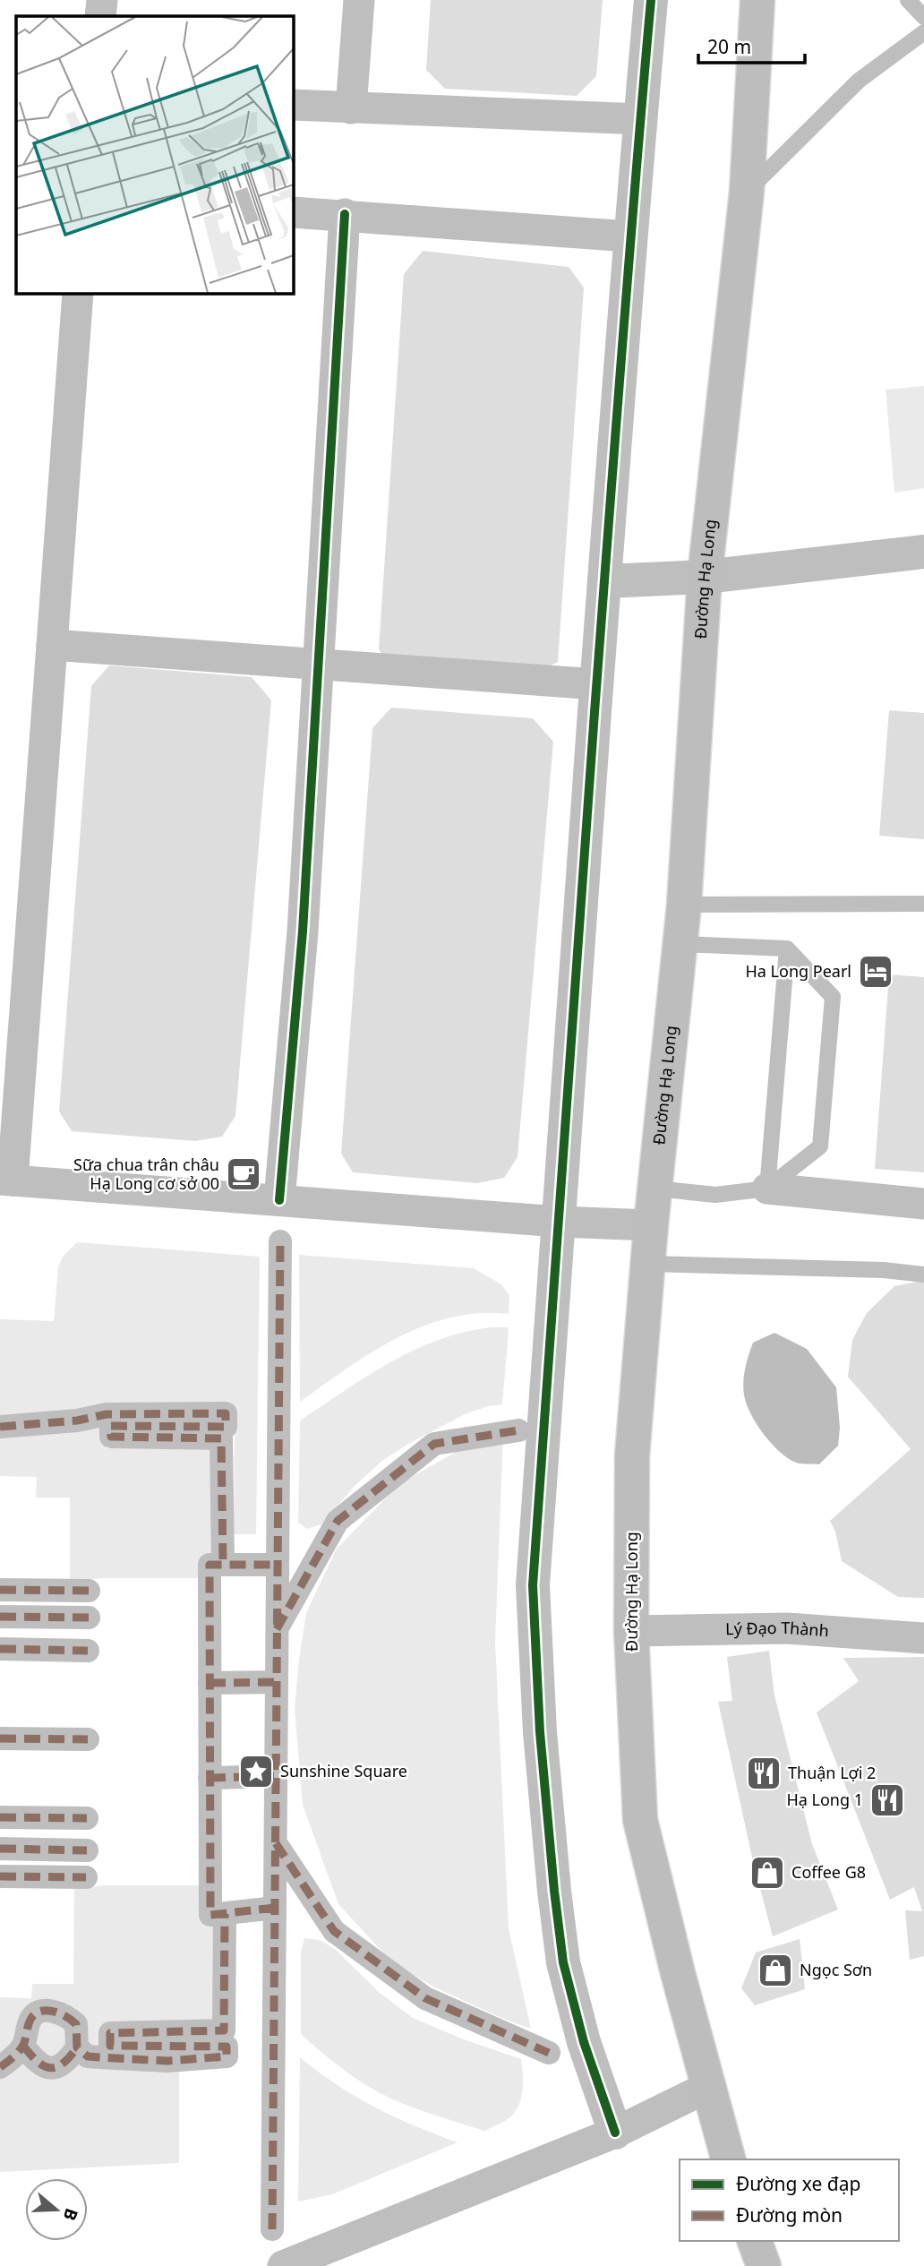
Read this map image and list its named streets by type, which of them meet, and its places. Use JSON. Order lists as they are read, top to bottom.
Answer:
{
  "streets": {
    "main road": ["Đường Hạ Long"],
    "street": ["Lý Đạo Thành"]
  },
  "crossings": [
    ["Đường Hạ Long", "Lý Đạo Thành"]
  ],
  "places": {
    "hotel": ["Ha Long Pearl"],
    "cafe": ["Sữa chua trân châu Hạ Long cơ sở 00"],
    "place": ["Sunshine Square"],
    "restaurant": ["Thuận Lợi 2", "Hạ Long 1"],
    "shop": ["Coffee G8", "Ngọc Sơn"]
  },
  "legend": ["Đường xe đạp", "Đường mòn"],
  "scale_bar": "20 m",
  "north": "right"
}
